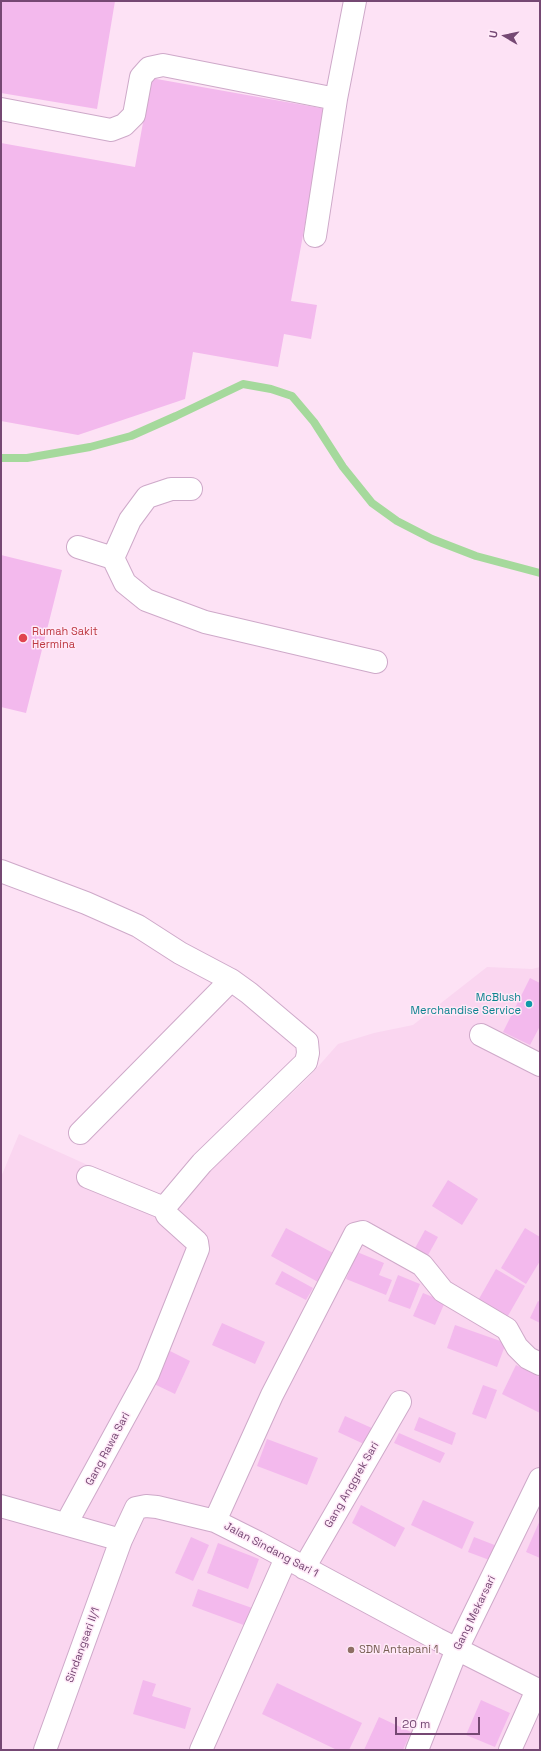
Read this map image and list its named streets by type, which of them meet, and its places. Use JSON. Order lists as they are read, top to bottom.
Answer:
{
  "streets": {
    "street": [
      "Gang Rawa Sari",
      "Gang Anggrek Sari",
      "Jalan Sindang Sari 1",
      "Gang Mekarsari",
      "Sindangsari II/1"
    ]
  },
  "crossings": [
    ["Gang Anggrek Sari", "Jalan Sindang Sari 1"],
    ["Jalan Sindang Sari 1", "Gang Mekarsari"],
    ["Jalan Sindang Sari 1", "Sindangsari II/1"]
  ],
  "places": ["Rumah Sakit Hermina", "McBlush Merchandise Service", "SDN Antapani 1"],
  "scale_bar": "20 m",
  "north": "left"
}
